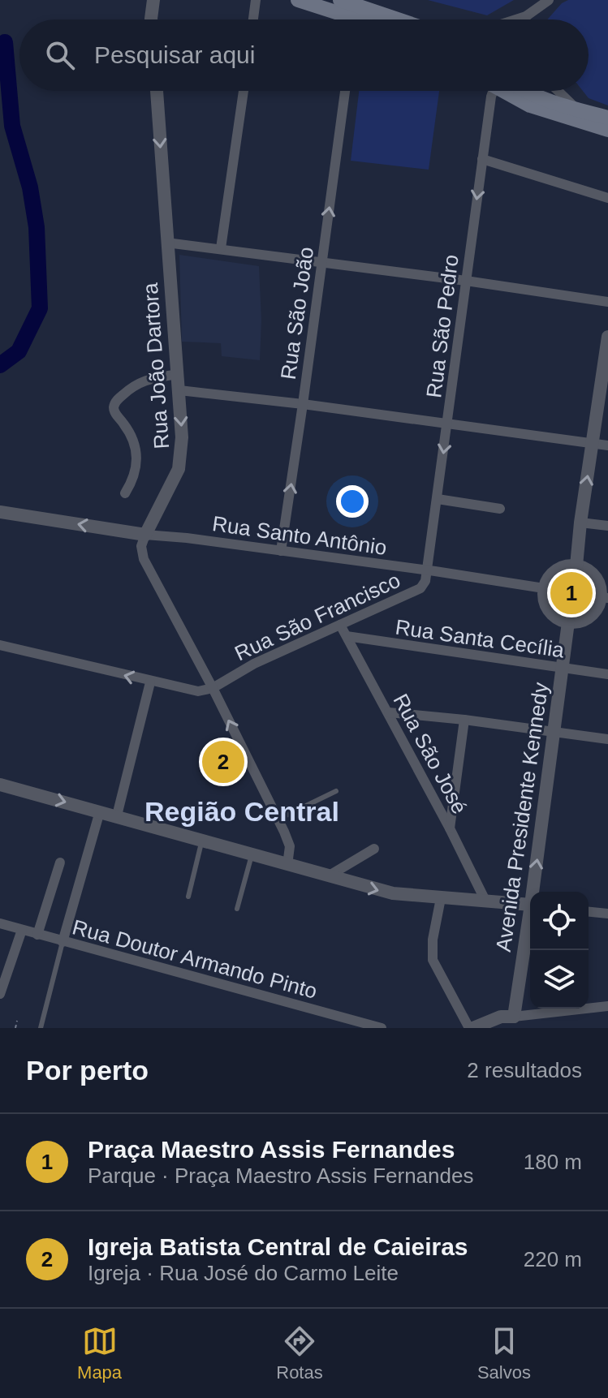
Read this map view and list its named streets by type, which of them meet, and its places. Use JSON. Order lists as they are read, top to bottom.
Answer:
{
  "streets": {
    "street": [
      "Rua São João",
      "Rua São Pedro",
      "Rua João Dartora",
      "Rua Santo Antônio",
      "Rua São Francisco",
      "Rua Santa Cecília",
      "Rua São José",
      "Avenida Presidente Kennedy",
      "Rua Doutor Armando Pinto"
    ]
  },
  "crossings": [
    ["Rua São João", "Rua Santo Antônio"],
    ["Rua São Pedro", "Rua Santo Antônio"],
    ["Rua São Pedro", "Rua São Francisco"],
    ["Rua João Dartora", "Rua Santo Antônio"],
    ["Rua Santo Antônio", "Rua São Francisco"],
    ["Rua Santo Antônio", "Avenida Presidente Kennedy"],
    ["Rua São Francisco", "Rua São José"],
    ["Rua Santa Cecília", "Rua São José"],
    ["Rua Santa Cecília", "Avenida Presidente Kennedy"]
  ],
  "one_way": ["Rua São João", "Rua São Pedro"],
  "districts": ["Região Central"],
  "page": {
    "search": "Pesquisar aqui",
    "pins": ["1", "2"],
    "heading": ["Por perto", "2 resultados"],
    "list": [
      {
        "mark": "1",
        "name": "Praça Maestro Assis Fernandes",
        "note": "Parque · Praça Maestro Assis Fernandes",
        "value": "180 m"
      },
      {
        "mark": "2",
        "name": "Igreja Batista Central de Caieiras",
        "note": "Igreja · Rua José do Carmo Leite",
        "value": "220 m"
      }
    ],
    "nav": ["Mapa", "Rotas", "Salvos"]
  }
}
